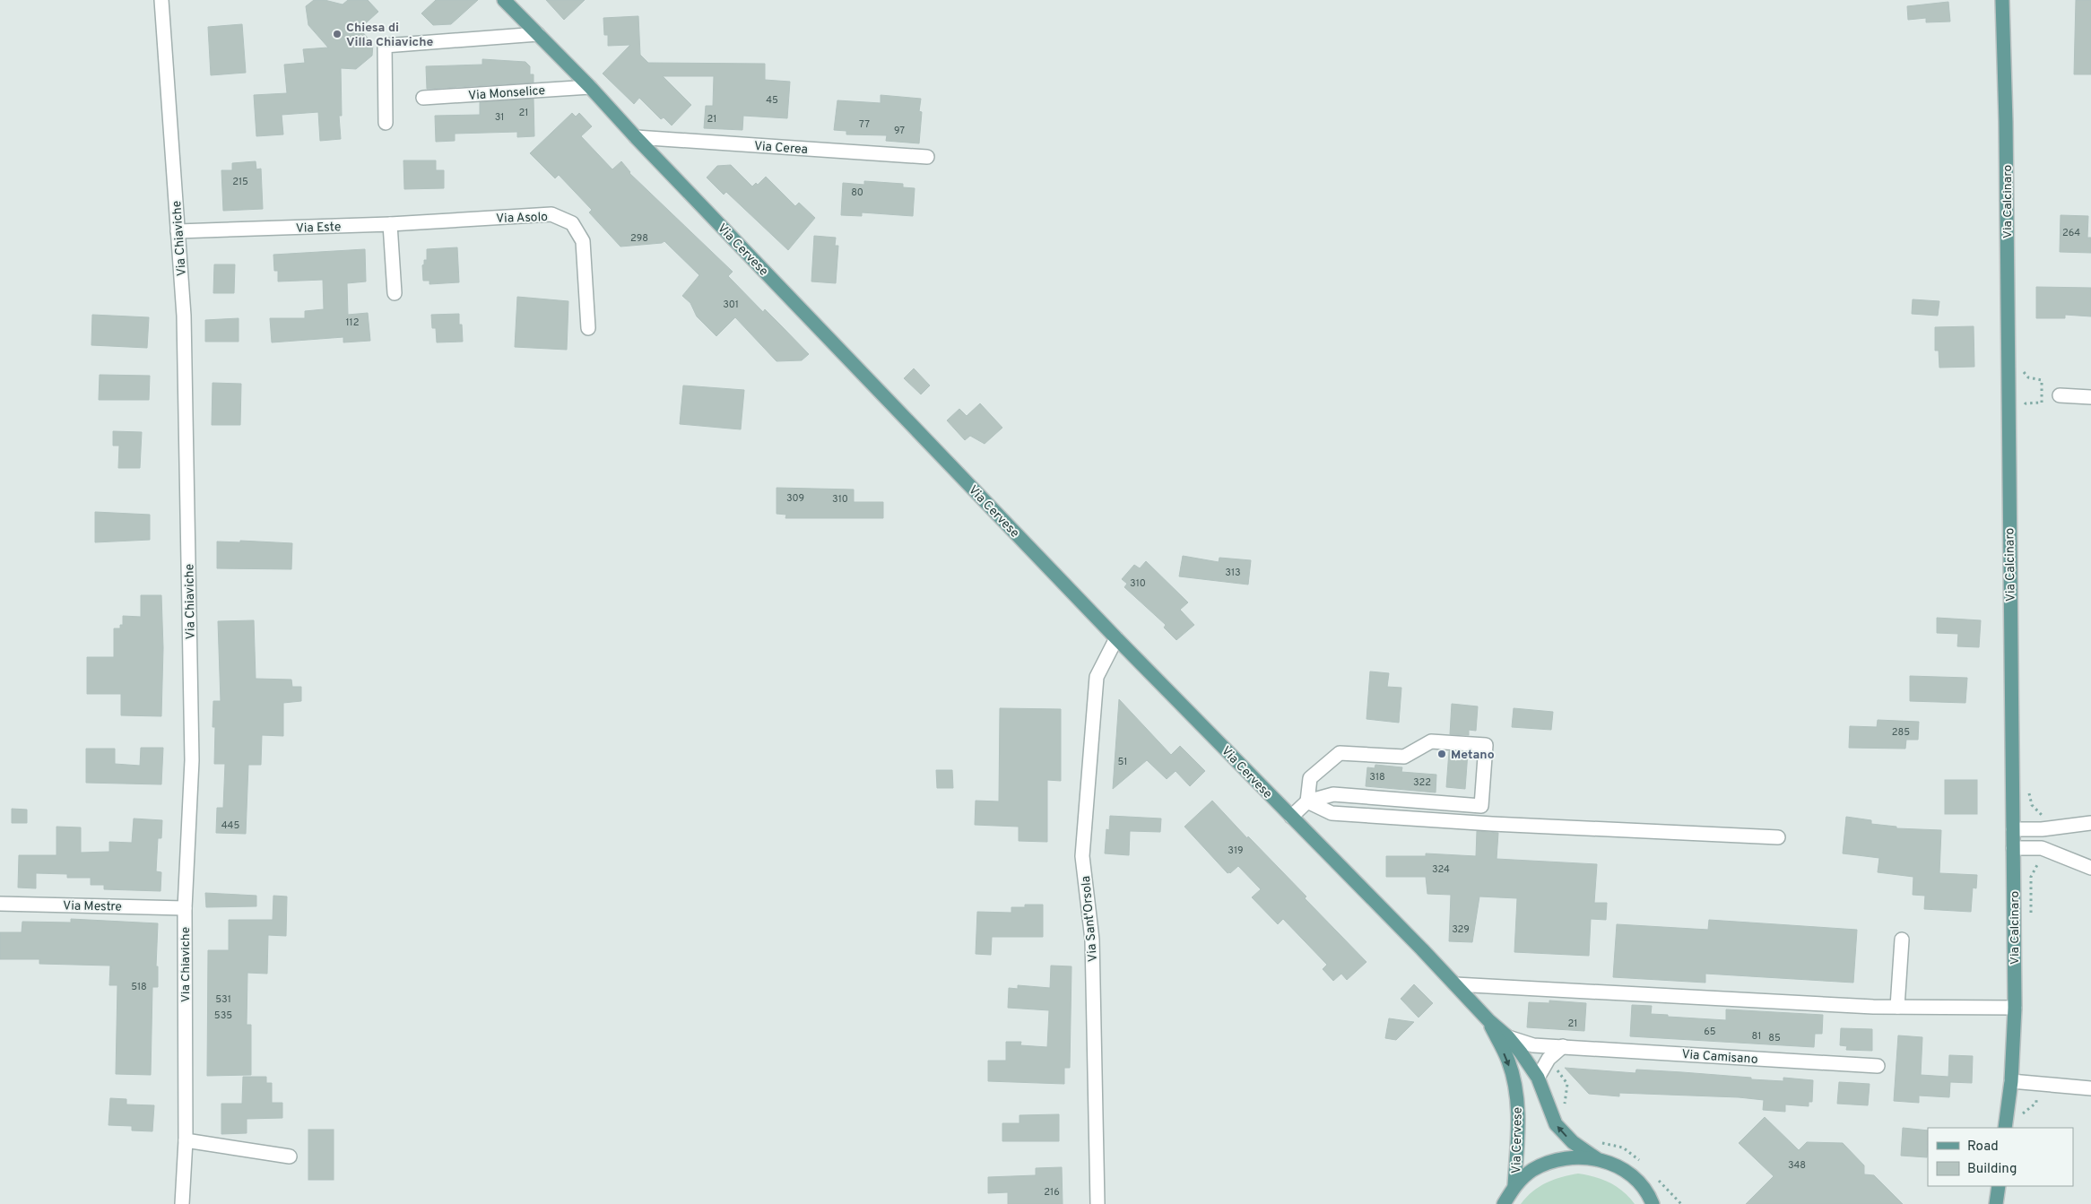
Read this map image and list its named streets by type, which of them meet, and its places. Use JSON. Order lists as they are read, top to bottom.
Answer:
{
  "streets": {
    "main road": ["Via Calcinaro", "Via Cervese"],
    "street": [
      "Via Monselice",
      "Via Cerea",
      "Via Asolo",
      "Via Este",
      "Via Chiaviche",
      "Via Mestre",
      "Via Sant'Orsola",
      "Via Camisano"
    ]
  },
  "crossings": [
    ["Via Monselice", "Via Cervese"],
    ["Via Cerea", "Via Cervese"],
    ["Via Asolo", "Via Este"],
    ["Via Este", "Via Chiaviche"],
    ["Via Chiaviche", "Via Mestre"],
    ["Via Cervese", "Via Sant'Orsola"],
    ["Via Cervese", "Via Camisano"]
  ],
  "places": ["Chiesa di Villa Chiaviche", "Metano"],
  "house_numbers": [
    "45",
    "21",
    "31",
    "21",
    "77",
    "97",
    "215",
    "80",
    "264",
    "298",
    "301",
    "112",
    "309",
    "310",
    "313",
    "310",
    "285",
    "51",
    "318",
    "322",
    "445",
    "319",
    "324",
    "329",
    "518",
    "531",
    "535",
    "21",
    "65",
    "81",
    "85",
    "348",
    "216"
  ],
  "legend": ["Road", "Building"]
}
